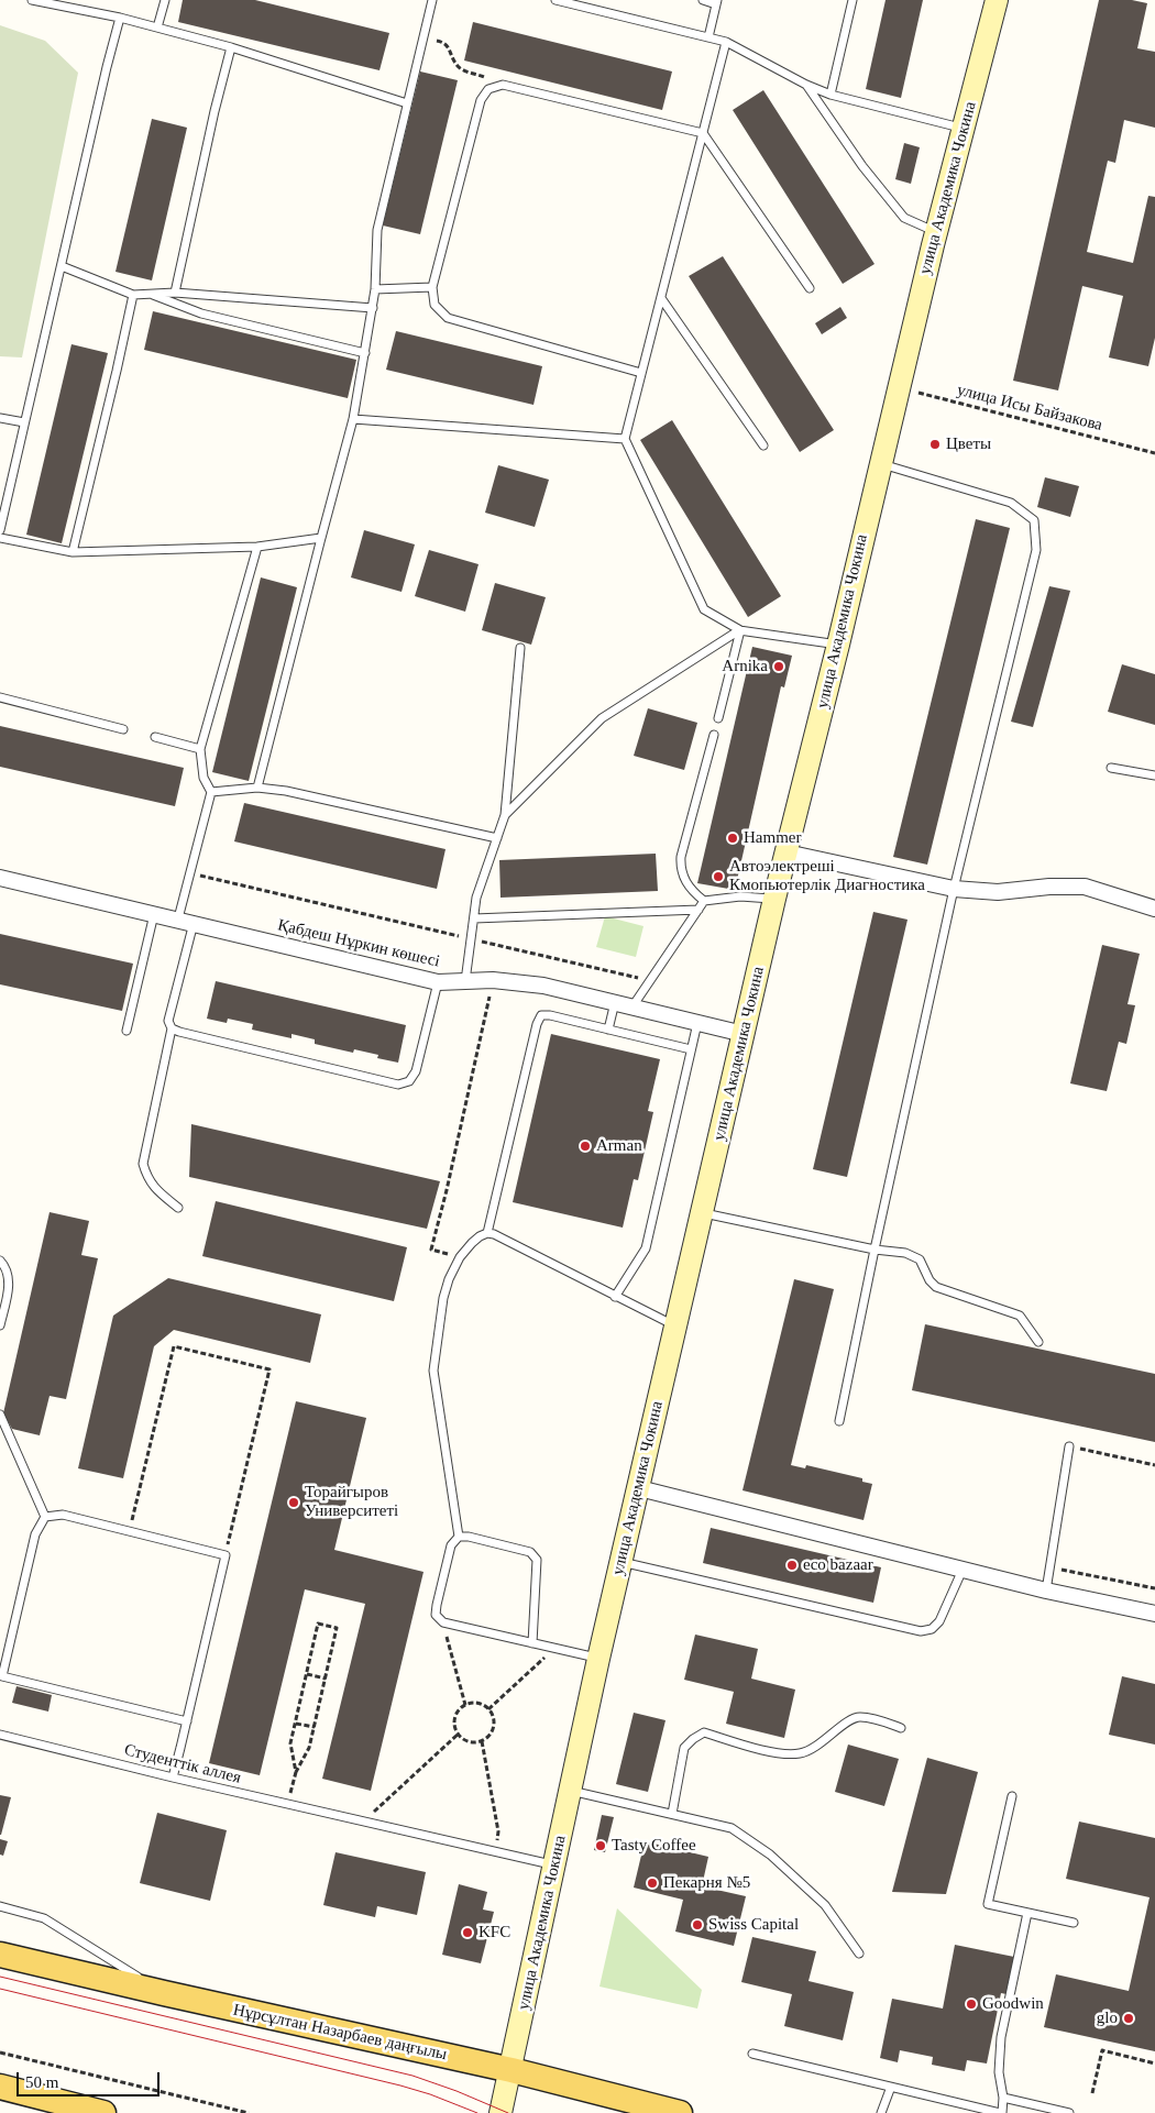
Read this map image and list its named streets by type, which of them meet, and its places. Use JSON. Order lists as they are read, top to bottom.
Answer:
{
  "streets": {
    "main road": ["улица Академика Чокина", "Нұрсұлтан Назарбаев даңғылы"],
    "street": ["Қабдеш Нұркин көшесі"],
    "lane": ["Студенттік аллея"],
    "path": ["улица Исы Байзакова"]
  },
  "crossings": [
    ["улица Академика Чокина", "улица Исы Байзакова"],
    ["улица Академика Чокина", "Қабдеш Нұркин көшесі"],
    ["улица Академика Чокина", "Студенттік аллея"],
    ["улица Академика Чокина", "Нұрсұлтан Назарбаев даңғылы"]
  ],
  "places": [
    "Цветы",
    "Arnika",
    "Hammer",
    "Автоэлектреші Кмопьютерлік Диагностика",
    "Arman",
    "Торайгыров Университеті",
    "eco bazaar",
    "Tasty Coffee",
    "Пекарня №5",
    "Swiss Capital",
    "KFC",
    "Goodwin",
    "glo"
  ],
  "scale_bar": "50 m"
}
